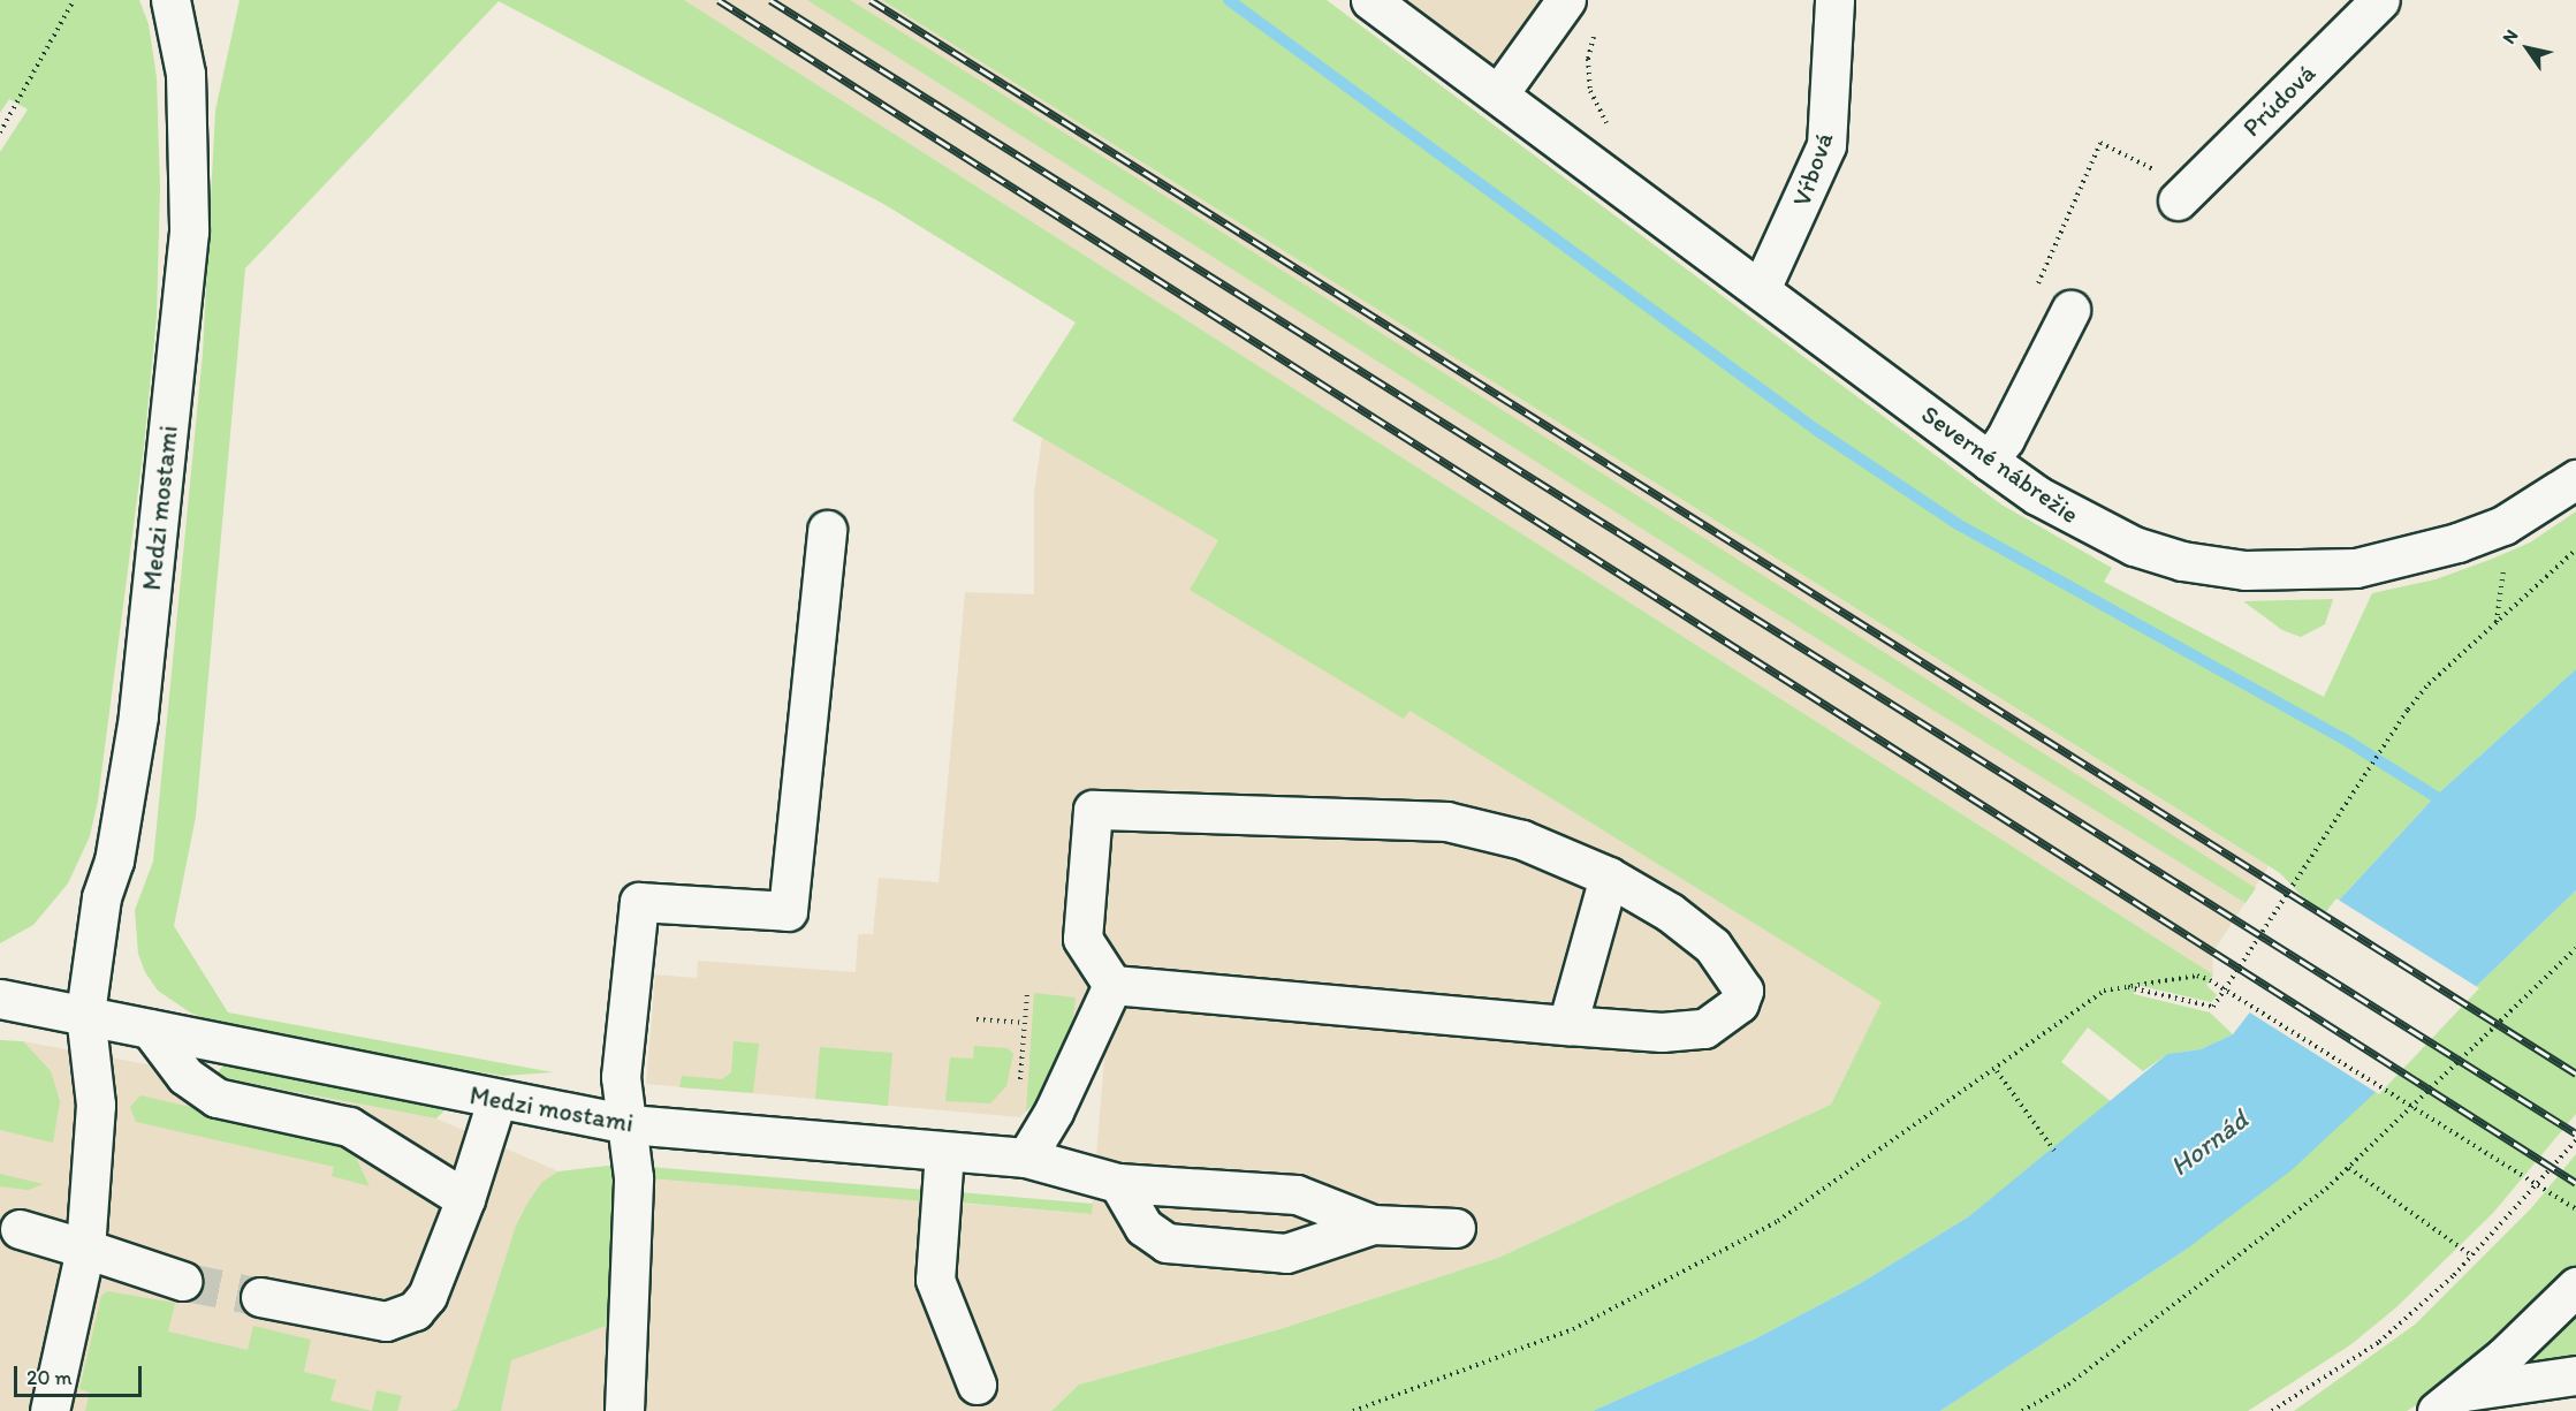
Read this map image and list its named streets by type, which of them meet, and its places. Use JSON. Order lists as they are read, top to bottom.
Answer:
{
  "streets": {
    "street": [
      "Prúdová",
      "Vŕbová",
      "Severné nábrežie",
      "Medzi mostami"
    ]
  },
  "crossings": [
    ["Vŕbová", "Severné nábrežie"]
  ],
  "water": ["Hornád"],
  "scale_bar": "20 m",
  "north": "top left"
}
